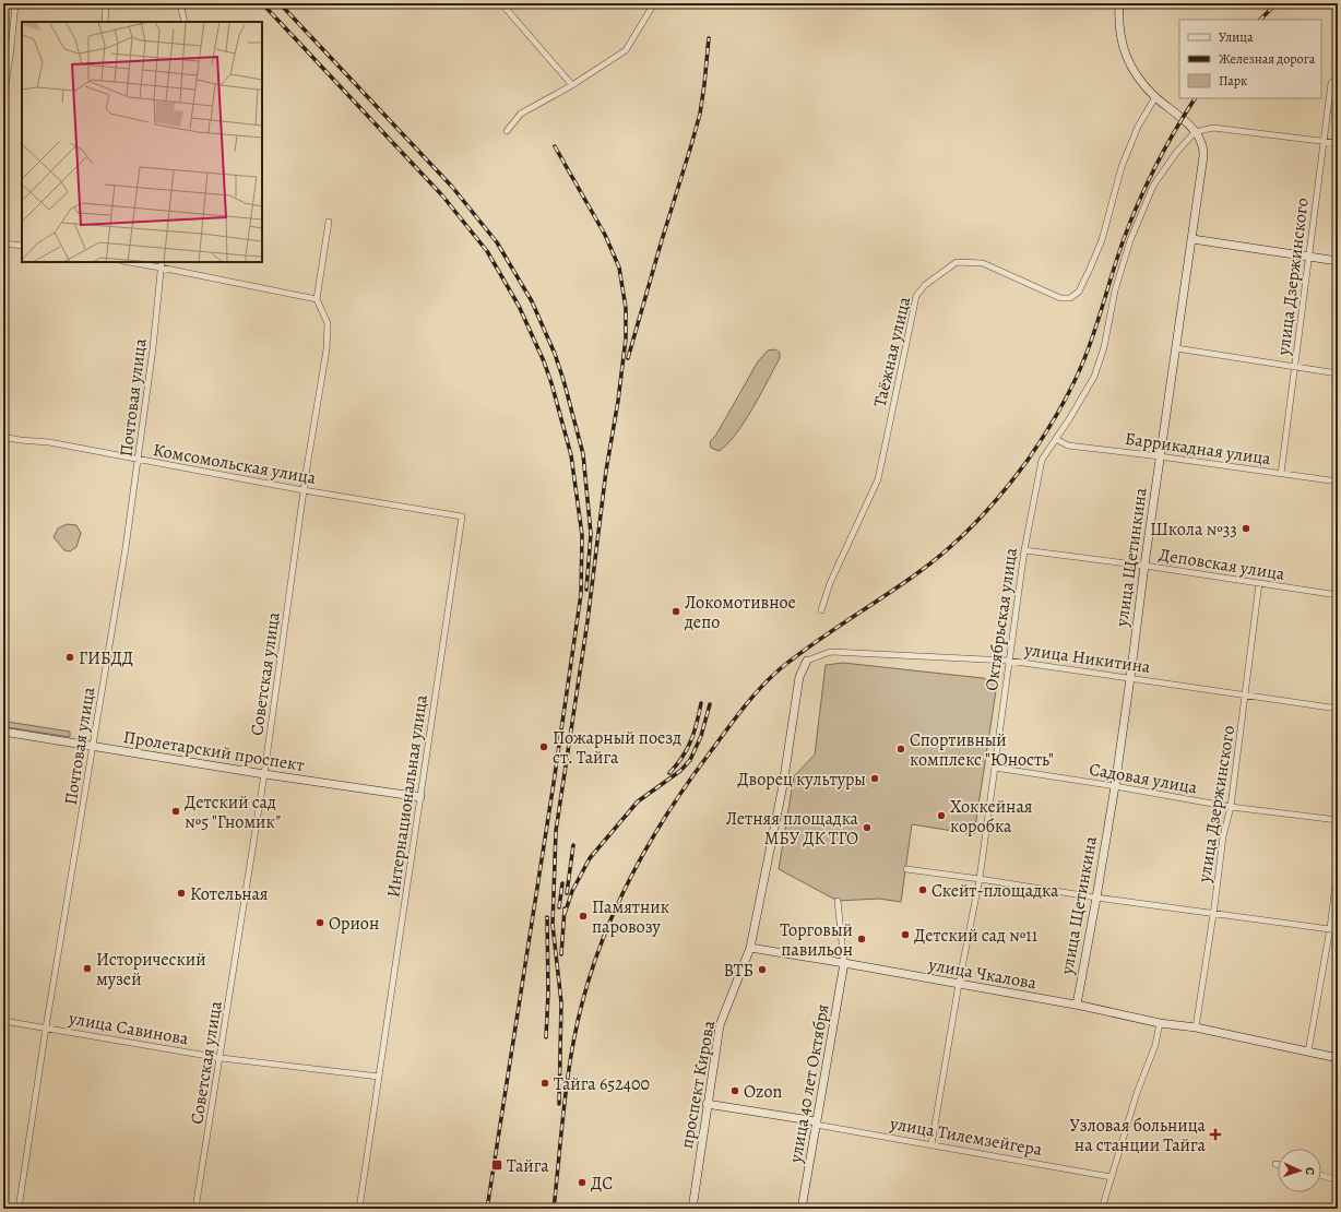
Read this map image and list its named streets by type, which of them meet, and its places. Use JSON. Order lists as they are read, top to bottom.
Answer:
{
  "streets": {
    "street": [
      "улица Дзержинского",
      "Таёжная улица",
      "Почтовая улица",
      "Баррикадная улица",
      "Комсомольская улица",
      "улица Щетинкина",
      "Деповская улица",
      "Октябрьская улица",
      "улица Никитина",
      "Советская улица",
      "Пролетарский проспект",
      "Садовая улица",
      "Интернациональная улица",
      "улица Чкалова",
      "улица Савинова",
      "улица 40 лет Октября",
      "проспект Кирова",
      "улица Тилемзейгера"
    ]
  },
  "crossings": [
    ["улица Дзержинского", "Баррикадная улица"],
    ["улица Дзержинского", "Деповская улица"],
    ["улица Дзержинского", "улица Никитина"],
    ["улица Дзержинского", "Садовая улица"],
    ["улица Дзержинского", "улица Чкалова"],
    ["Таёжная улица", "улица Щетинкина"],
    ["Почтовая улица", "Комсомольская улица"],
    ["Почтовая улица", "Пролетарский проспект"],
    ["Почтовая улица", "улица Савинова"],
    ["Баррикадная улица", "улица Щетинкина"],
    ["Баррикадная улица", "Октябрьская улица"],
    ["Комсомольская улица", "Советская улица"],
    ["Комсомольская улица", "Интернациональная улица"],
    ["улица Щетинкина", "Деповская улица"],
    ["улица Щетинкина", "Октябрьская улица"],
    ["улица Щетинкина", "улица Никитина"],
    ["улица Щетинкина", "Садовая улица"],
    ["улица Щетинкина", "улица Чкалова"],
    ["Деповская улица", "Октябрьская улица"],
    ["Октябрьская улица", "улица Никитина"],
    ["Октябрьская улица", "Садовая улица"],
    ["Октябрьская улица", "улица Чкалова"],
    ["Октябрьская улица", "улица Тилемзейгера"],
    ["улица Никитина", "проспект Кирова"],
    ["Советская улица", "Пролетарский проспект"],
    ["Советская улица", "улица Савинова"],
    ["Пролетарский проспект", "Интернациональная улица"],
    ["Интернациональная улица", "улица Савинова"],
    ["улица Чкалова", "улица 40 лет Октября"],
    ["улица Чкалова", "проспект Кирова"],
    ["улица 40 лет Октября", "улица Тилемзейгера"],
    ["проспект Кирова", "улица Тилемзейгера"]
  ],
  "places": {
    "other": [
      "Школа №33",
      "Локомотивное депо",
      "ГИБДД",
      "Пожарный поезд ст. Тайга",
      "Спортивный комплекс \"Юность\"",
      "Дворец культуры",
      "Детский сад №5 \"Гномик\"",
      "Хоккейная коробка",
      "Летняя площадка МБУ ДК ТГО",
      "Скейт-площадка",
      "Котельная",
      "Памятник паровозу",
      "Орион",
      "Детский сад №11",
      "Торговый павильон",
      "Исторический музей",
      "ВТБ",
      "Тайга 652400",
      "Ozon",
      "ДС"
    ],
    "health": ["Узловая больница на станции Тайга"],
    "transit": ["Тайга"]
  },
  "legend": ["Улица", "Железная дорога", "Парк"],
  "north": "right"
}
